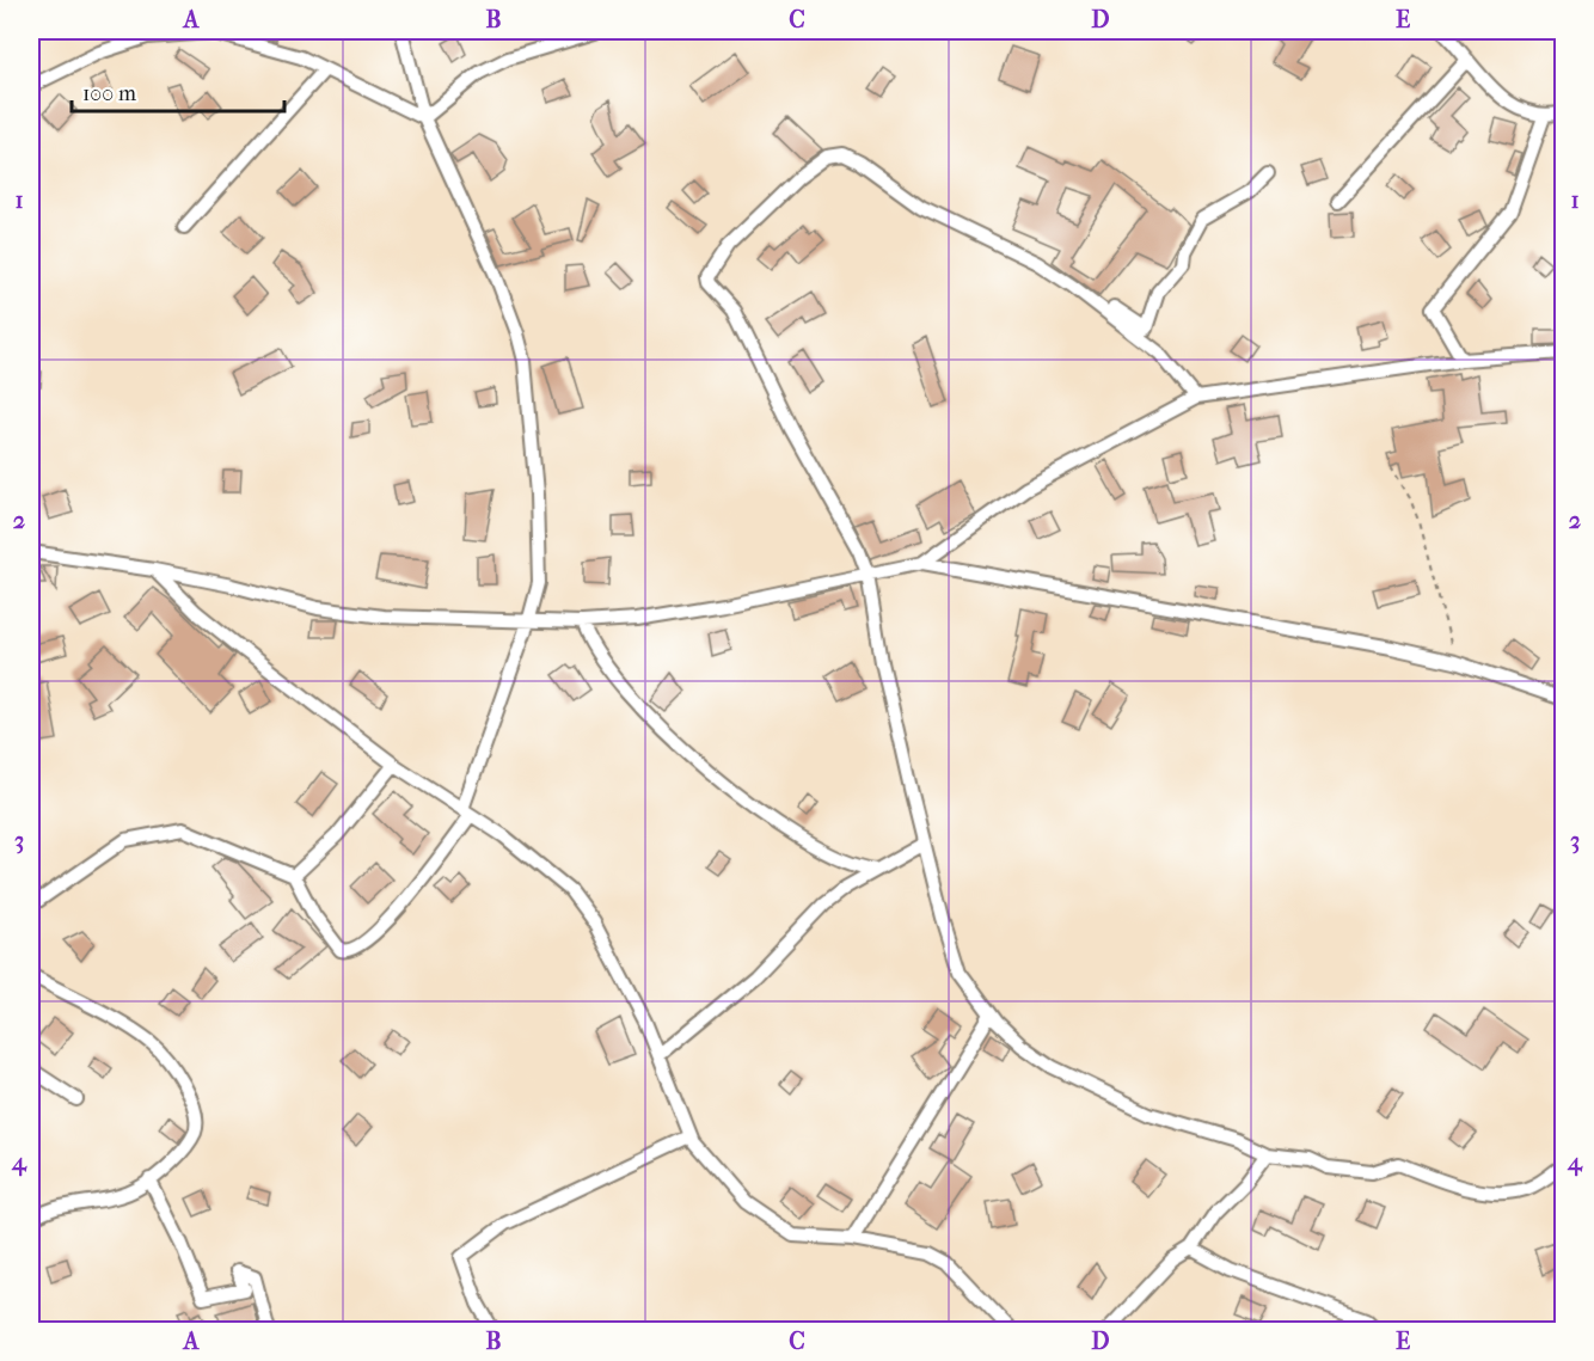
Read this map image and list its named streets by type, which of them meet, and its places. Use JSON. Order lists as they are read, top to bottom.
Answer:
{
  "scale_bar": "100 m",
  "grid": {
    "columns": [
      "A",
      "B",
      "C",
      "D",
      "E"
    ],
    "rows": [
      "1",
      "2",
      "3",
      "4"
    ]
  }
}
